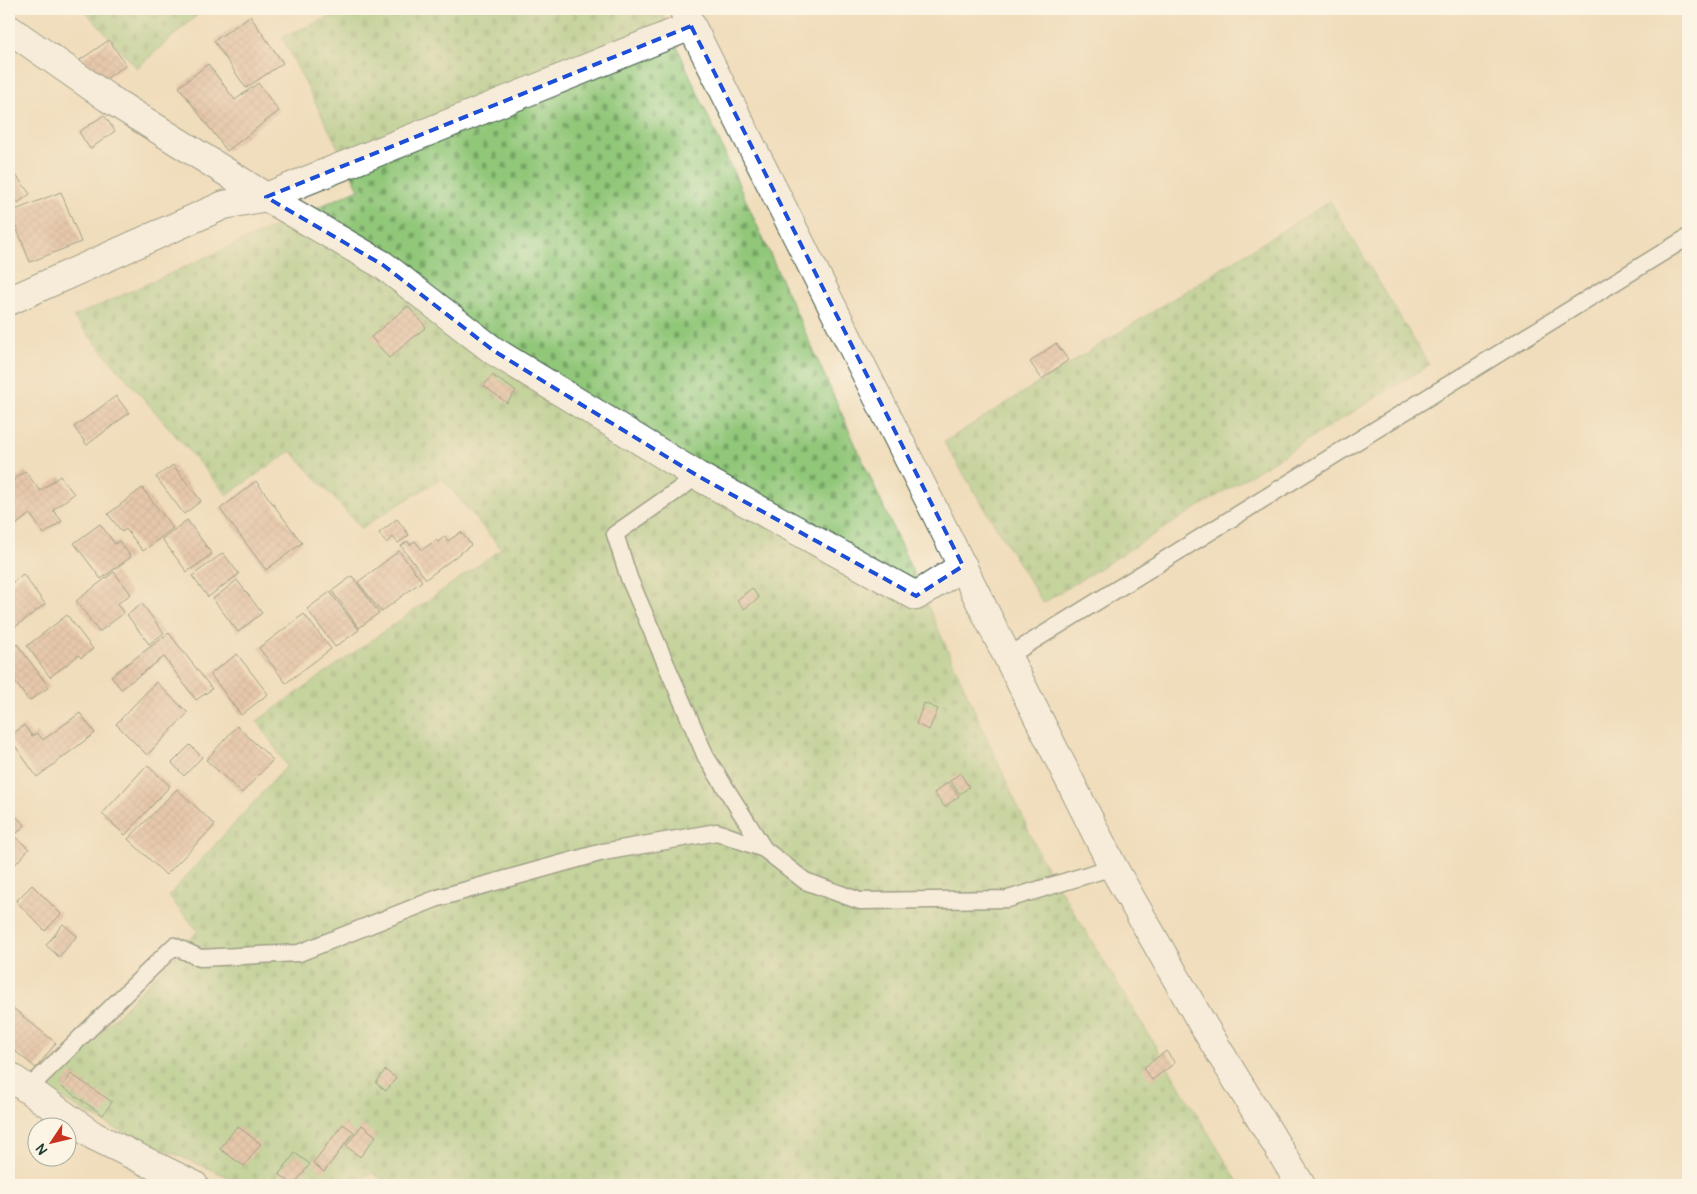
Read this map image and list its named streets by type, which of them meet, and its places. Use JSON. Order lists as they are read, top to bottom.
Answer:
{
  "north": "bottom left"
}
